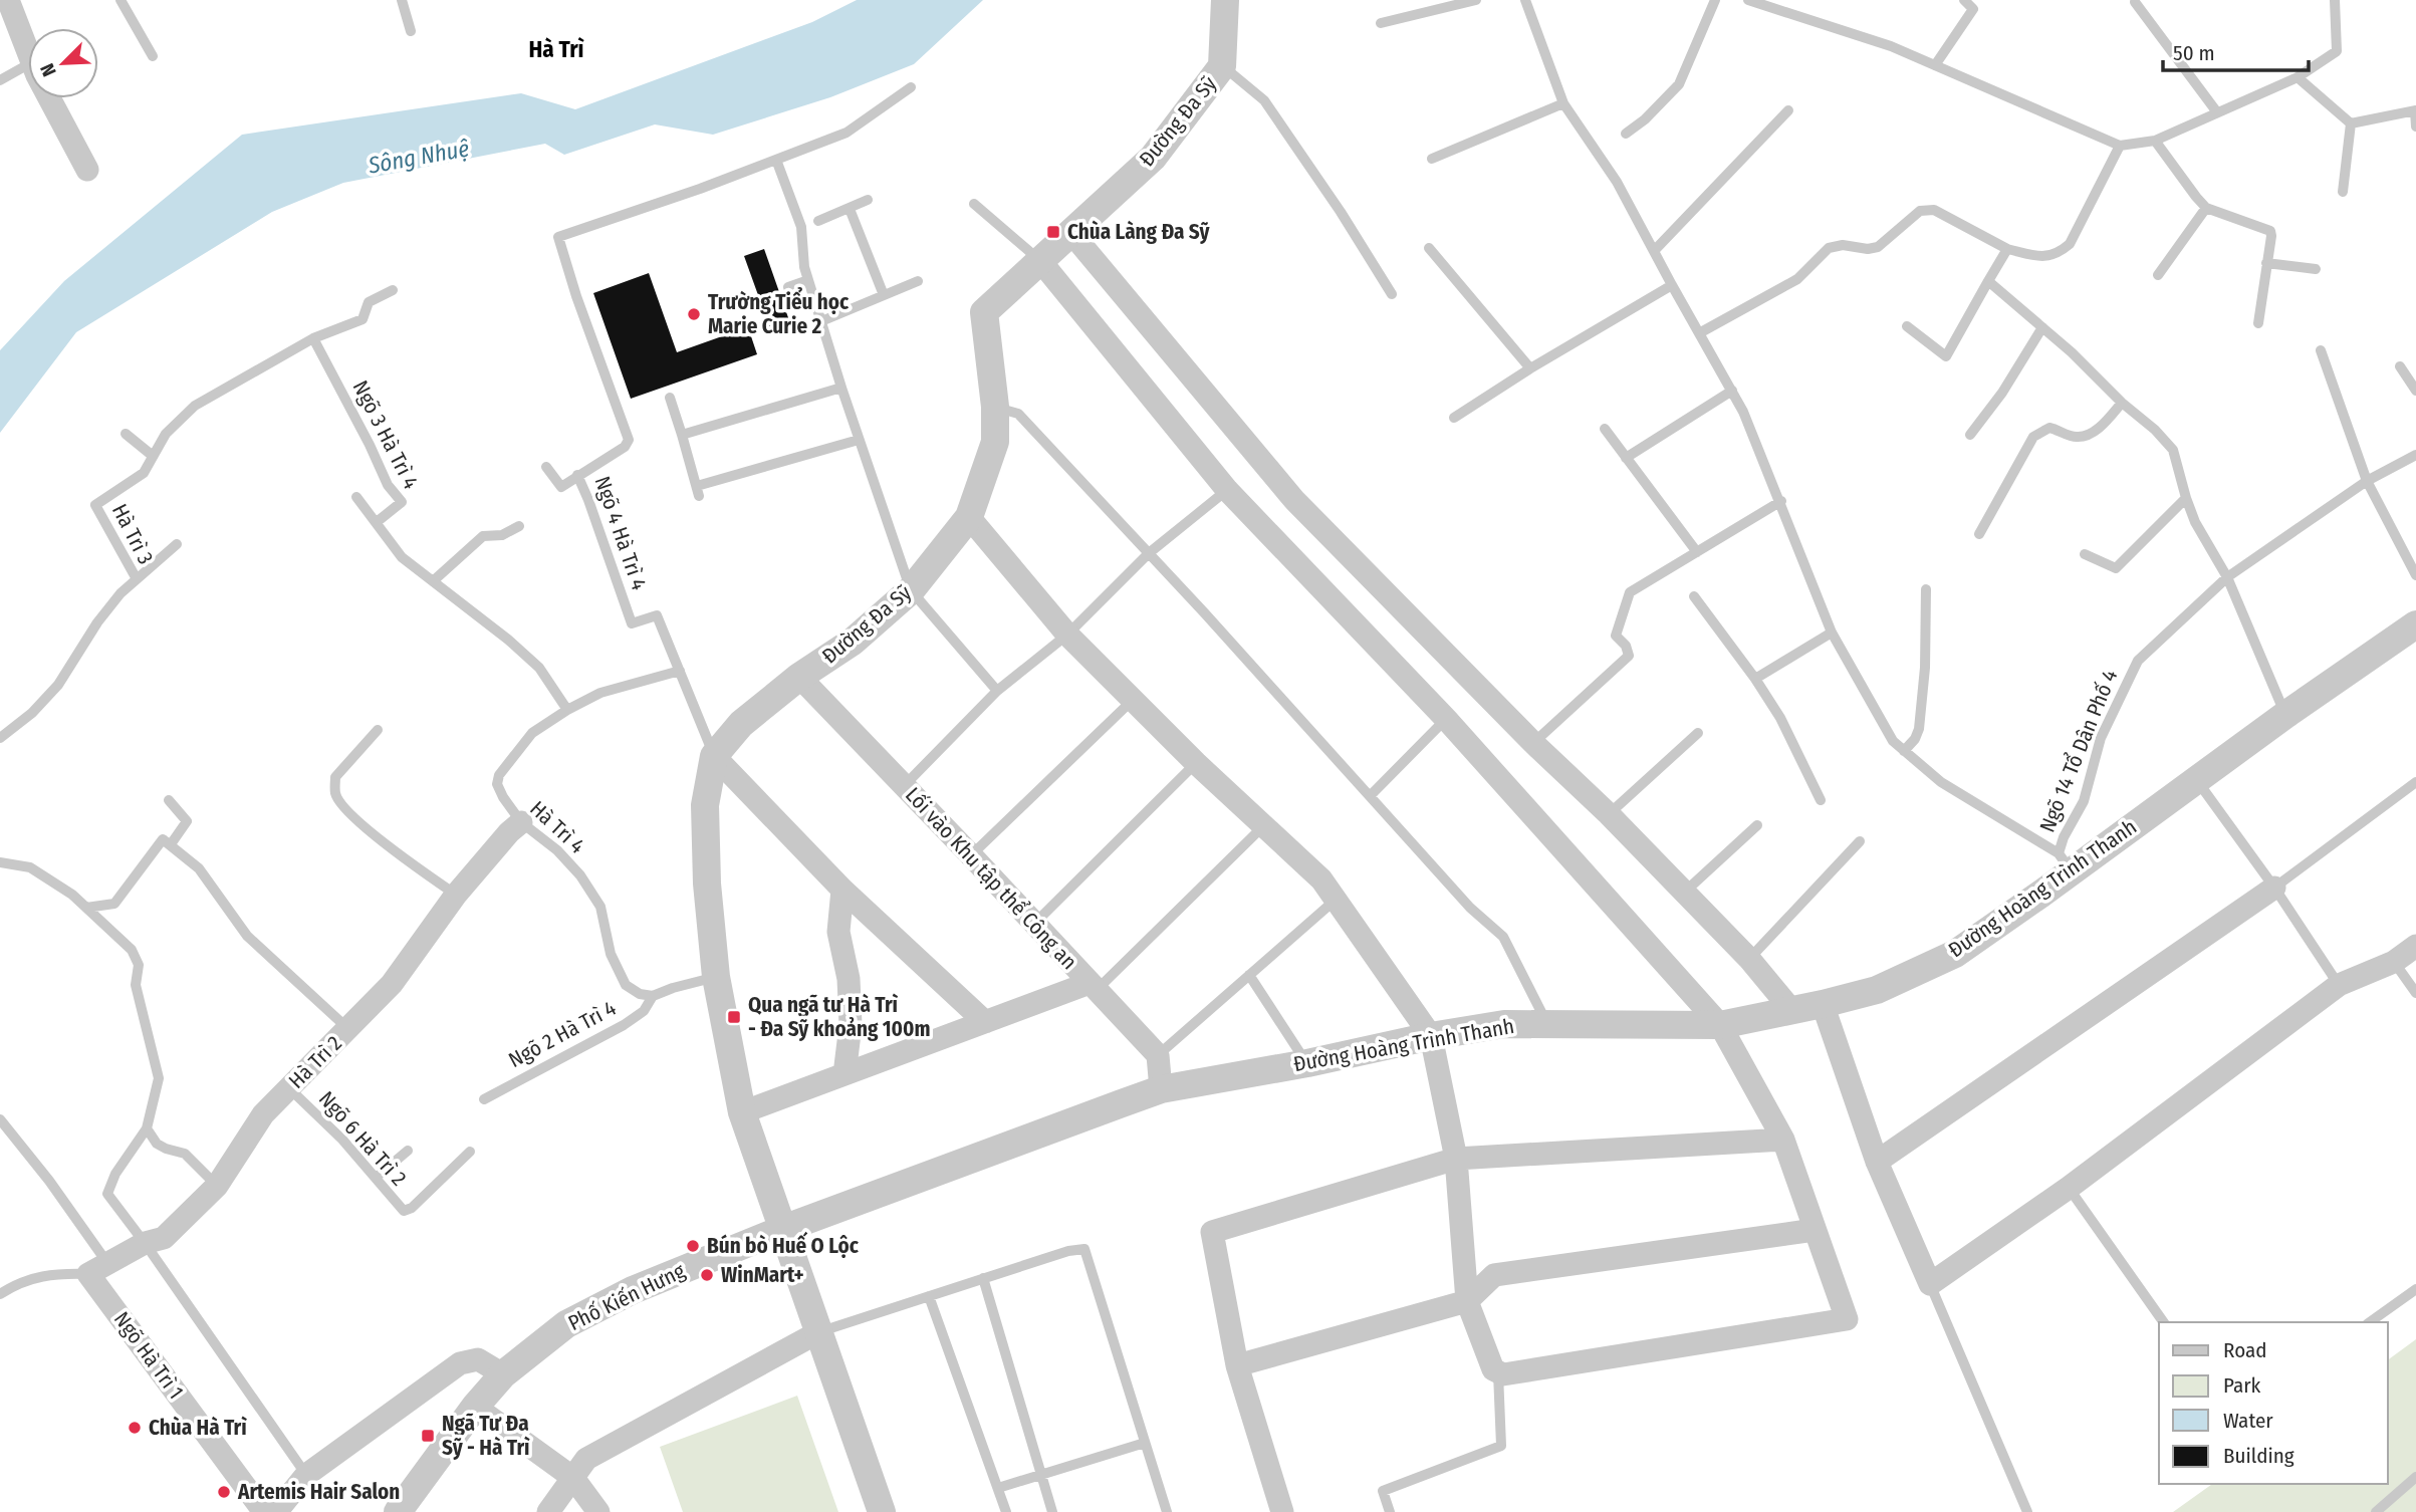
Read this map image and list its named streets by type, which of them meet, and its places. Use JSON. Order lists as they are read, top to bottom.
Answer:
{
  "streets": {
    "street": [
      "Đường Đa Sỹ",
      "Lối vào Khu tập thể Công an",
      "Đường Hoàng Trình Thanh",
      "Hà Trì 2",
      "Phố Kiến Hưng",
      "Ngõ Hà Trì 1"
    ],
    "lane": [
      "Ngõ 3 Hà Trì 4",
      "Ngõ 4 Hà Trì 4",
      "Hà Trì 3",
      "Ngõ 14 Tổ Dân Phố 4",
      "Hà Trì 4",
      "Ngõ 2 Hà Trì 4",
      "Ngõ 6 Hà Trì 2"
    ]
  },
  "crossings": [
    ["Đường Đa Sỹ", "Lối vào Khu tập thể Công an"],
    ["Đường Đa Sỹ", "Phố Kiến Hưng"],
    ["Ngõ 3 Hà Trì 4", "Hà Trì 3"],
    ["Ngõ 4 Hà Trì 4", "Hà Trì 4"],
    ["Ngõ 14 Tổ Dân Phố 4", "Đường Hoàng Trình Thanh"],
    ["Hà Trì 4", "Ngõ 2 Hà Trì 4"],
    ["Hà Trì 4", "Hà Trì 2"],
    ["Đường Hoàng Trình Thanh", "Phố Kiến Hưng"],
    ["Hà Trì 2", "Ngõ 6 Hà Trì 2"],
    ["Hà Trì 2", "Ngõ Hà Trì 1"]
  ],
  "districts": ["Hà Trì"],
  "water": ["Sông Nhuệ"],
  "places": {
    "transit": ["Chùa Làng Đa Sỹ", "Qua ngã tư Hà Trì - Đa Sỹ khoảng 100m", "Ngã Tư Đa Sỹ - Hà Trì"],
    "other": [
      "Trường Tiểu học Marie Curie 2",
      "Bún bò Huế O Lộc",
      "WinMart+",
      "Chùa Hà Trì",
      "Artemis Hair Salon"
    ]
  },
  "legend": [
    "Road",
    "Park",
    "Water",
    "Building"
  ],
  "scale_bar": "50 m",
  "north": "bottom left"
}
